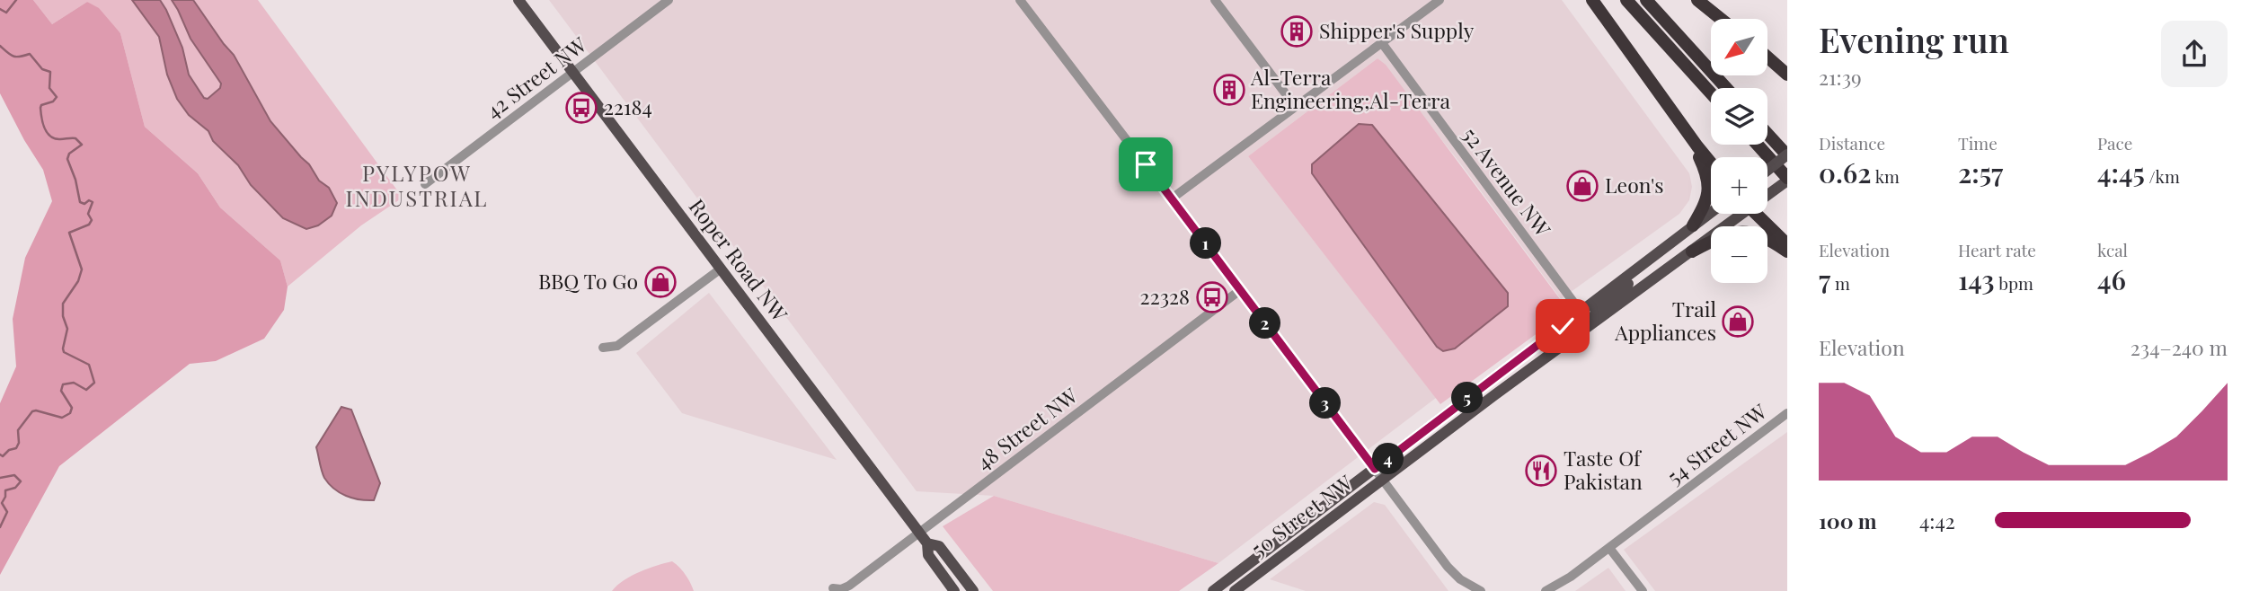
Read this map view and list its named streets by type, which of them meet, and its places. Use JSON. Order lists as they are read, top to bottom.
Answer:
{
  "streets": {
    "main road": ["Roper Road NW", "50 Street NW"],
    "street": [
      "42 Street NW",
      "52 Avenue NW",
      "48 Street NW",
      "54 Street NW"
    ]
  },
  "crossings": [
    ["42 Street NW", "Roper Road NW"],
    ["52 Avenue NW", "50 Street NW"],
    ["Roper Road NW", "48 Street NW"]
  ],
  "districts": ["PYLYPOW INDUSTRIAL"],
  "places": {
    "building": ["Shipper's Supply", "Al-Terra Engineering;Al-Terra"],
    "bus stop": ["22184", "22328"],
    "shop": ["Leon's", "BBQ To Go", "Trail Appliances"],
    "restaurant": ["Taste Of Pakistan"]
  },
  "north": "bottom left",
  "page": {
    "heading": ["Evening run", "21:39"],
    "map_buttons": ["+", "−"],
    "stats": [
      ["Distance", "0.62 km"],
      ["Time", "2:57"],
      ["Pace", "4:45 /km"],
      ["Elevation", "7 m"],
      ["Heart rate", "143 bpm"],
      ["kcal", "46"]
    ],
    "pins": [
      "1",
      "2",
      "5",
      "3",
      "4"
    ],
    "chart": ["Elevation", "234–240 m"],
    "list": [
      {
        "name": "100 m",
        "note": "4:42"
      }
    ]
  }
}
